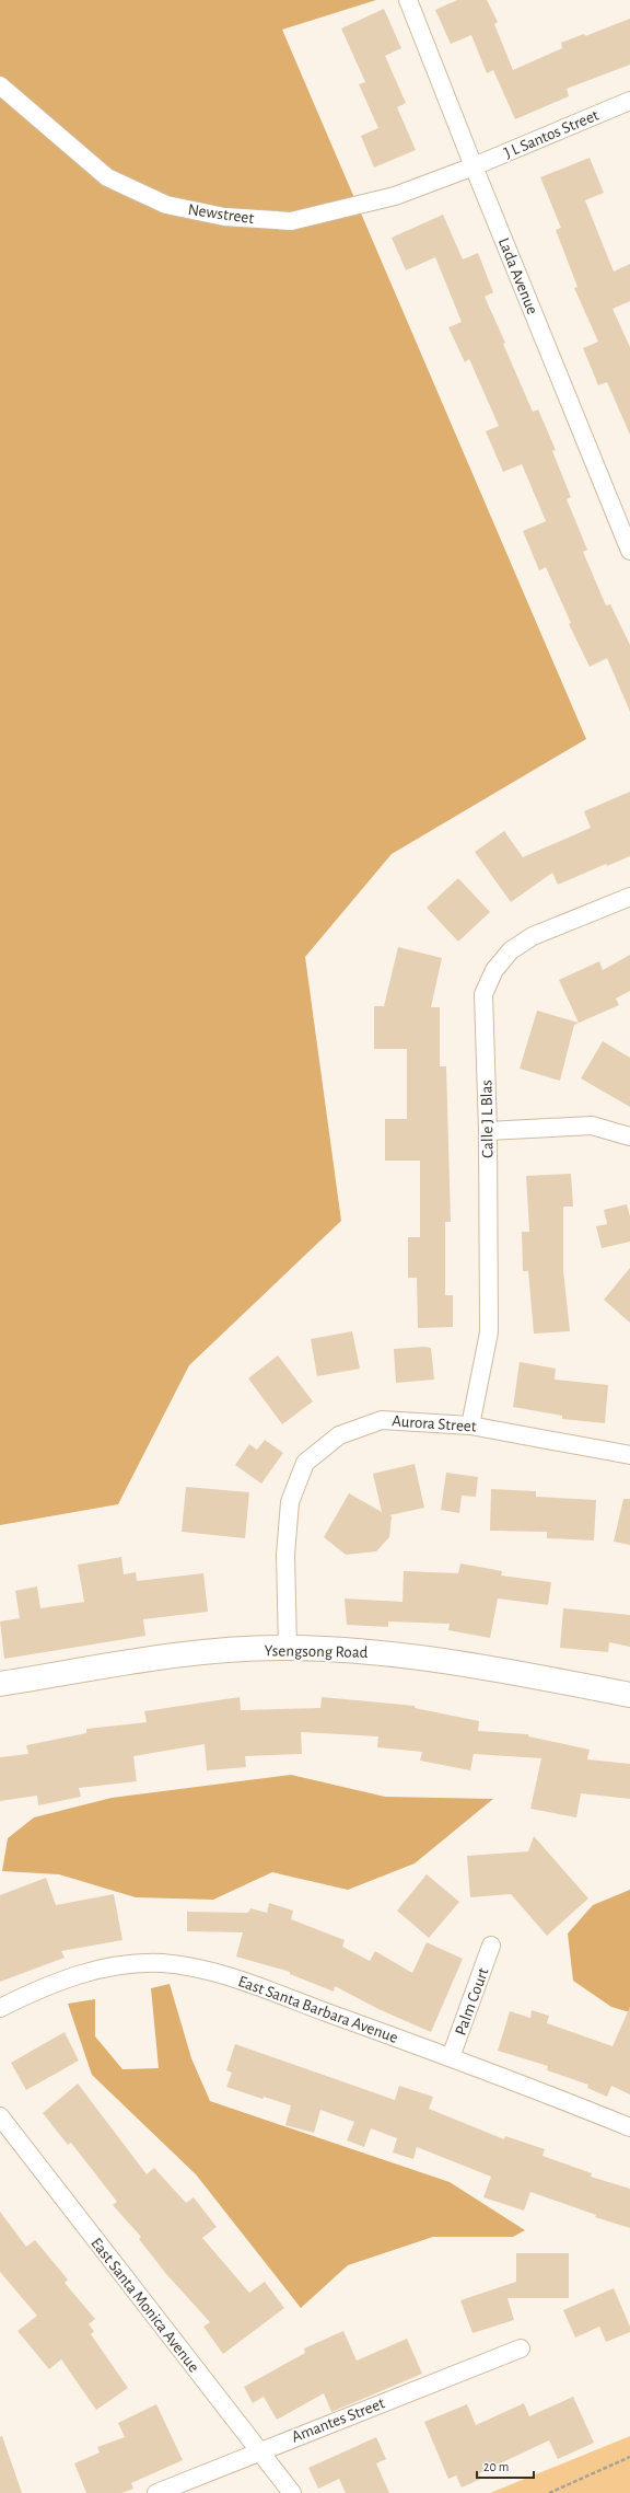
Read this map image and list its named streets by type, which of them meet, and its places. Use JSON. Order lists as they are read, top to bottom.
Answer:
{
  "streets": {
    "main road": ["Ysengsong Road"],
    "street": [
      "J L Santos Street",
      "Newstreet",
      "Lada Avenue",
      "Calle J L Blas",
      "Aurora Street",
      "Palm Court",
      "East Santa Barbara Avenue",
      "East Santa Monica Avenue",
      "Amantes Street"
    ]
  },
  "crossings": [
    ["J L Santos Street", "Newstreet"],
    ["J L Santos Street", "Lada Avenue"],
    ["Newstreet", "Lada Avenue"],
    ["Calle J L Blas", "Aurora Street"],
    ["Aurora Street", "Ysengsong Road"],
    ["Palm Court", "East Santa Barbara Avenue"],
    ["East Santa Monica Avenue", "Amantes Street"]
  ],
  "scale_bar": "20 m"
}
